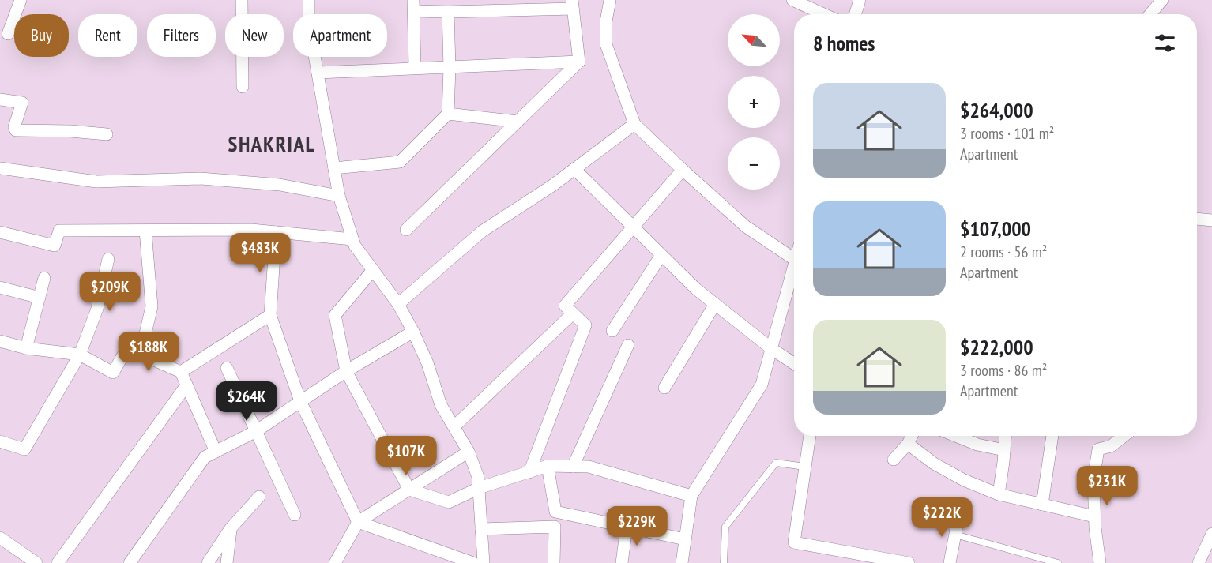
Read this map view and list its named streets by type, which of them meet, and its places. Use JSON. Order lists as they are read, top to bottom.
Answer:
{
  "districts": ["SHAKRIAL"],
  "north": "top left",
  "page": {
    "map_buttons": ["+", "−"],
    "chip": [
      "Buy",
      "Rent",
      "Filters",
      "New",
      "Apartment"
    ],
    "heading": "8 homes",
    "list": [
      {
        "name": "$264,000",
        "note": "3 rooms · 101 m² · Apartment"
      },
      {
        "name": "$107,000",
        "note": "2 rooms · 56 m² · Apartment"
      },
      {
        "name": "$222,000",
        "note": "3 rooms · 86 m² · Apartment"
      }
    ],
    "price": [
      "$483K",
      "$209K",
      "$188K",
      "$264K",
      "$107K",
      "$231K",
      "$222K",
      "$229K"
    ]
  }
}
